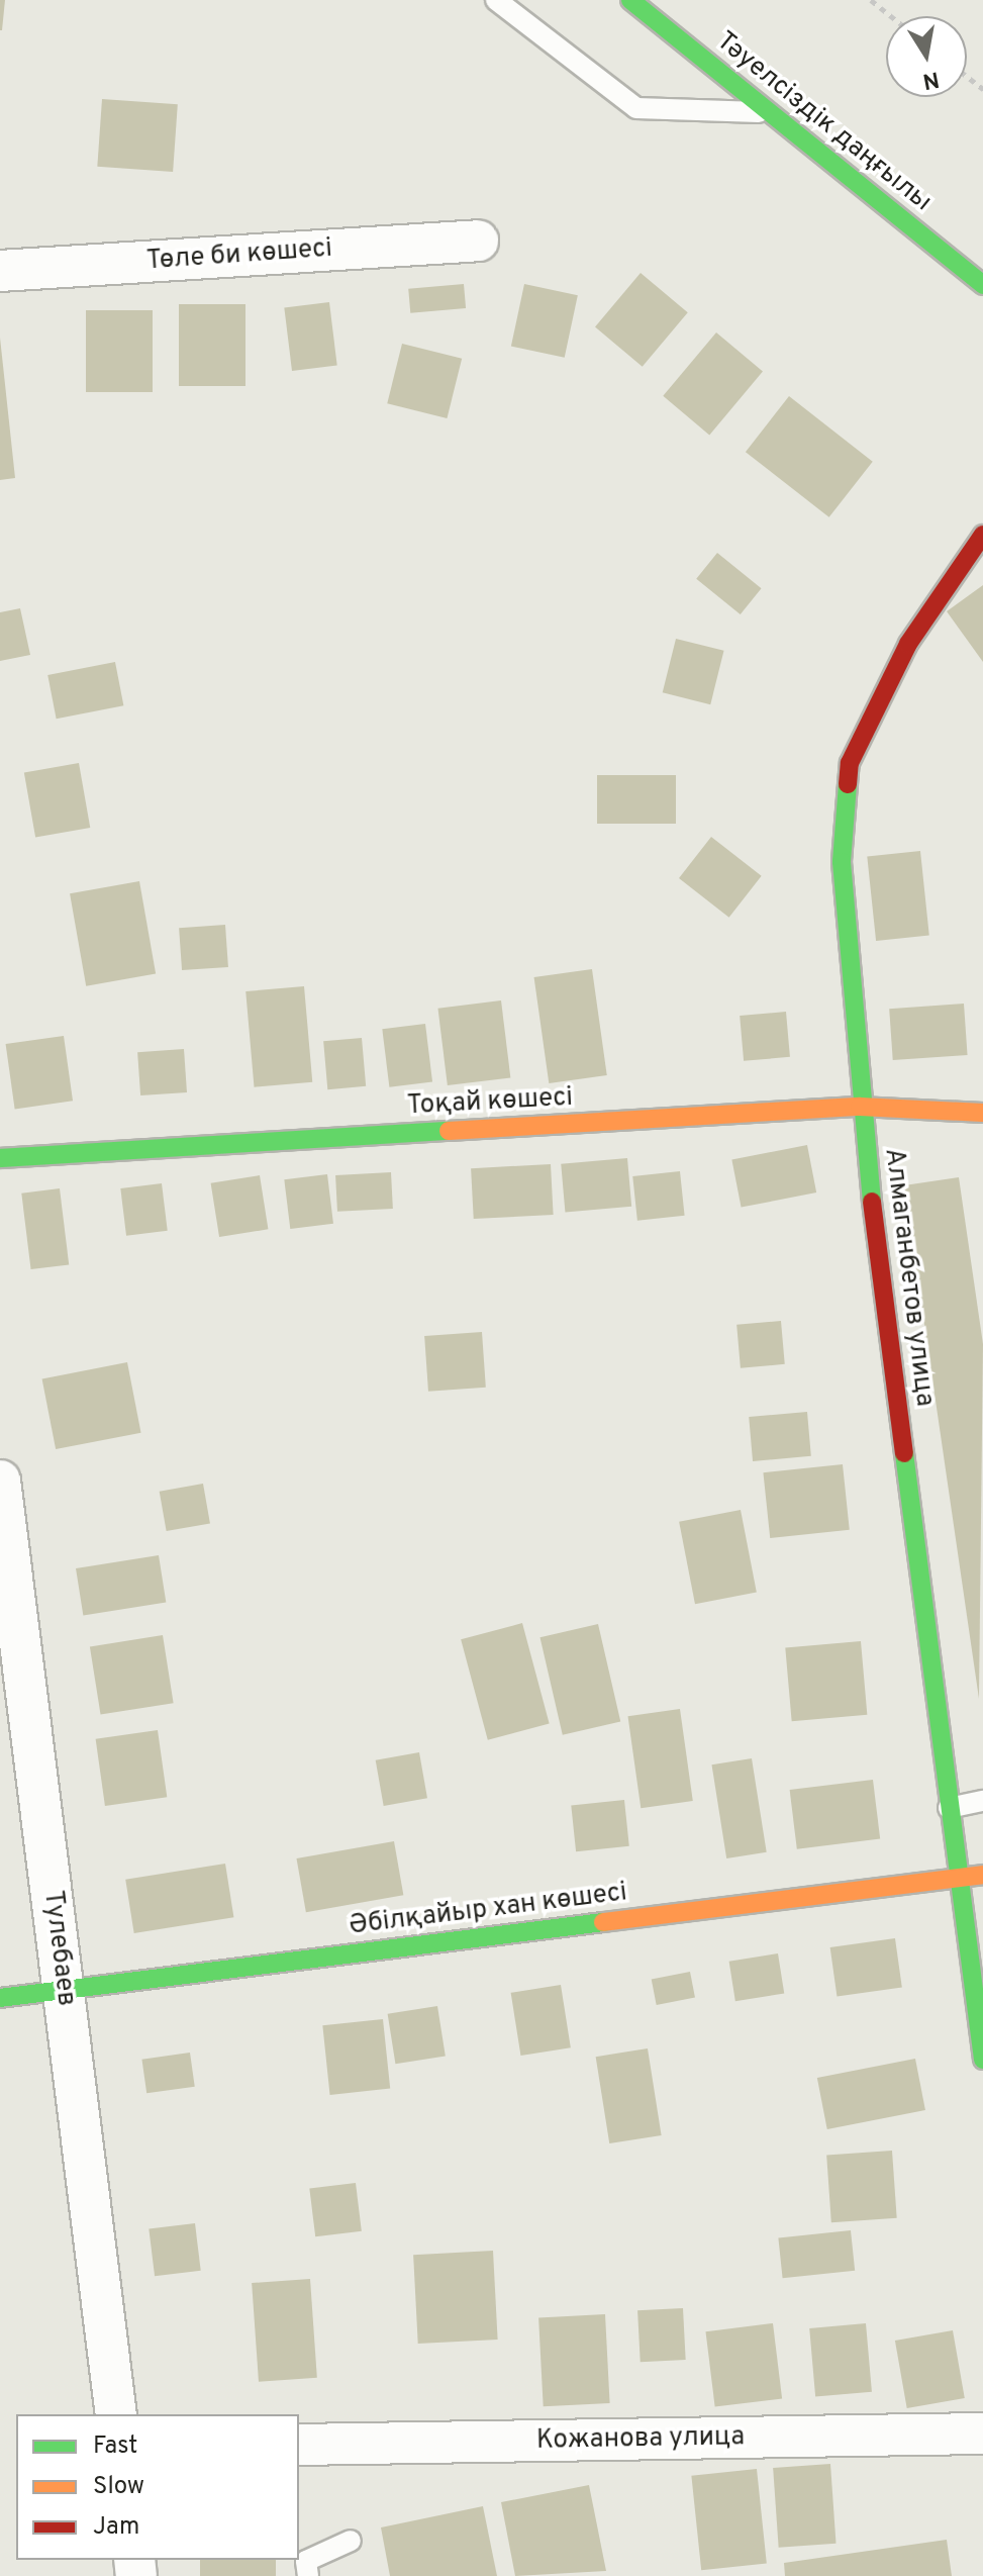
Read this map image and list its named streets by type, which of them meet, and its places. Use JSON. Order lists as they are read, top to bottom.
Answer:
{
  "streets": {
    "street": [
      "Тәуелсіздік даңғылы",
      "Төле би көшесі",
      "Тоқай көшесі",
      "Алмаганбетов улица",
      "Әбілқайыр хан көшесі",
      "Тулебаев",
      "Кожанова улица"
    ]
  },
  "crossings": [
    ["Тоқай көшесі", "Алмаганбетов улица"],
    ["Алмаганбетов улица", "Әбілқайыр хан көшесі"],
    ["Әбілқайыр хан көшесі", "Тулебаев"]
  ],
  "legend": ["Fast", "Slow", "Jam"],
  "north": "bottom"
}
